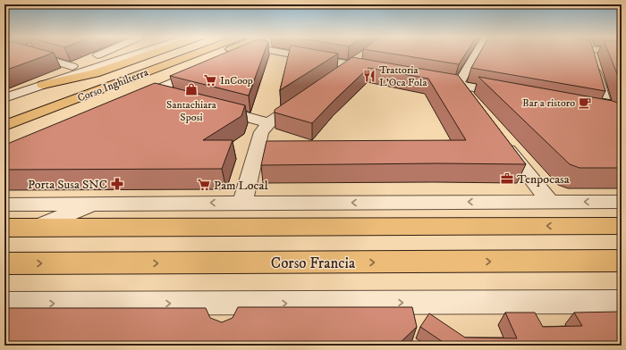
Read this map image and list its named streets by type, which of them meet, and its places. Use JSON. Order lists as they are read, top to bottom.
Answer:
{
  "streets": {
    "main road": ["Corso Inghilterra", "Corso Francia"]
  },
  "places": {
    "restaurant": ["Trattoria L'Oca Fola"],
    "supermarket": ["InCoop", "Pam Local"],
    "shop": ["Santachiara Sposi"],
    "cafe": ["Bar a ristoro"],
    "office": ["Tenpocasa"],
    "pharmacy": ["Porta Susa SNC"]
  }
}
